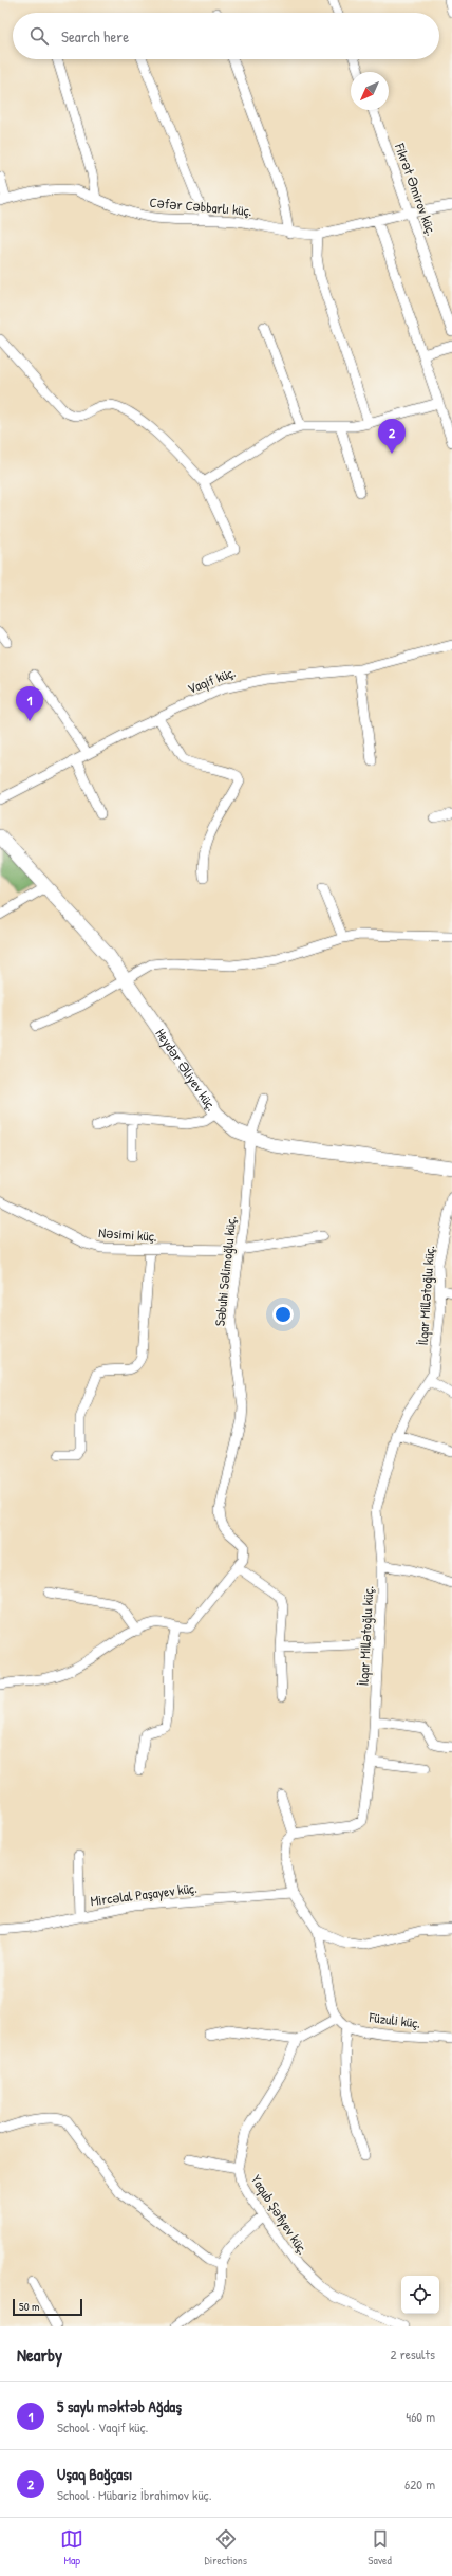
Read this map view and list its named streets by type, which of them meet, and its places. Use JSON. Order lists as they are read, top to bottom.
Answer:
{
  "streets": {
    "main road": ["Heydər Əliyev küç."],
    "street": [
      "Fikrət Əmirov küç.",
      "Cəfər Cəbbarlı küç.",
      "Vaqif küç.",
      "Nəsimi küç.",
      "Səbuhi Səlimoğlu küç.",
      "İlqar Millətoğlu küç.",
      "Mircəlal Paşayev küç.",
      "Füzuli küç.",
      "Yaqub Şəfiyev küç."
    ]
  },
  "crossings": [
    ["Fikrət Əmirov küç.", "Cəfər Cəbbarlı küç."],
    ["Heydər Əliyev küç.", "Səbuhi Səlimoğlu küç."],
    ["Nəsimi küç.", "Səbuhi Səlimoğlu küç."]
  ],
  "scale_bar": "50 m",
  "north": "bottom left",
  "page": {
    "search": "Search here",
    "pins": ["2", "1"],
    "scale": "50 m",
    "heading": ["Nearby", "2 results"],
    "list": [
      {
        "mark": "1",
        "name": "5 saylı məktəb Ağdaş",
        "note": "School · Vaqif küç.",
        "value": "460 m"
      },
      {
        "mark": "2",
        "name": "Uşaq Bağçası",
        "note": "School · Mübariz İbrahimov küç.",
        "value": "620 m"
      }
    ],
    "nav": ["Map", "Directions", "Saved"]
  }
}
